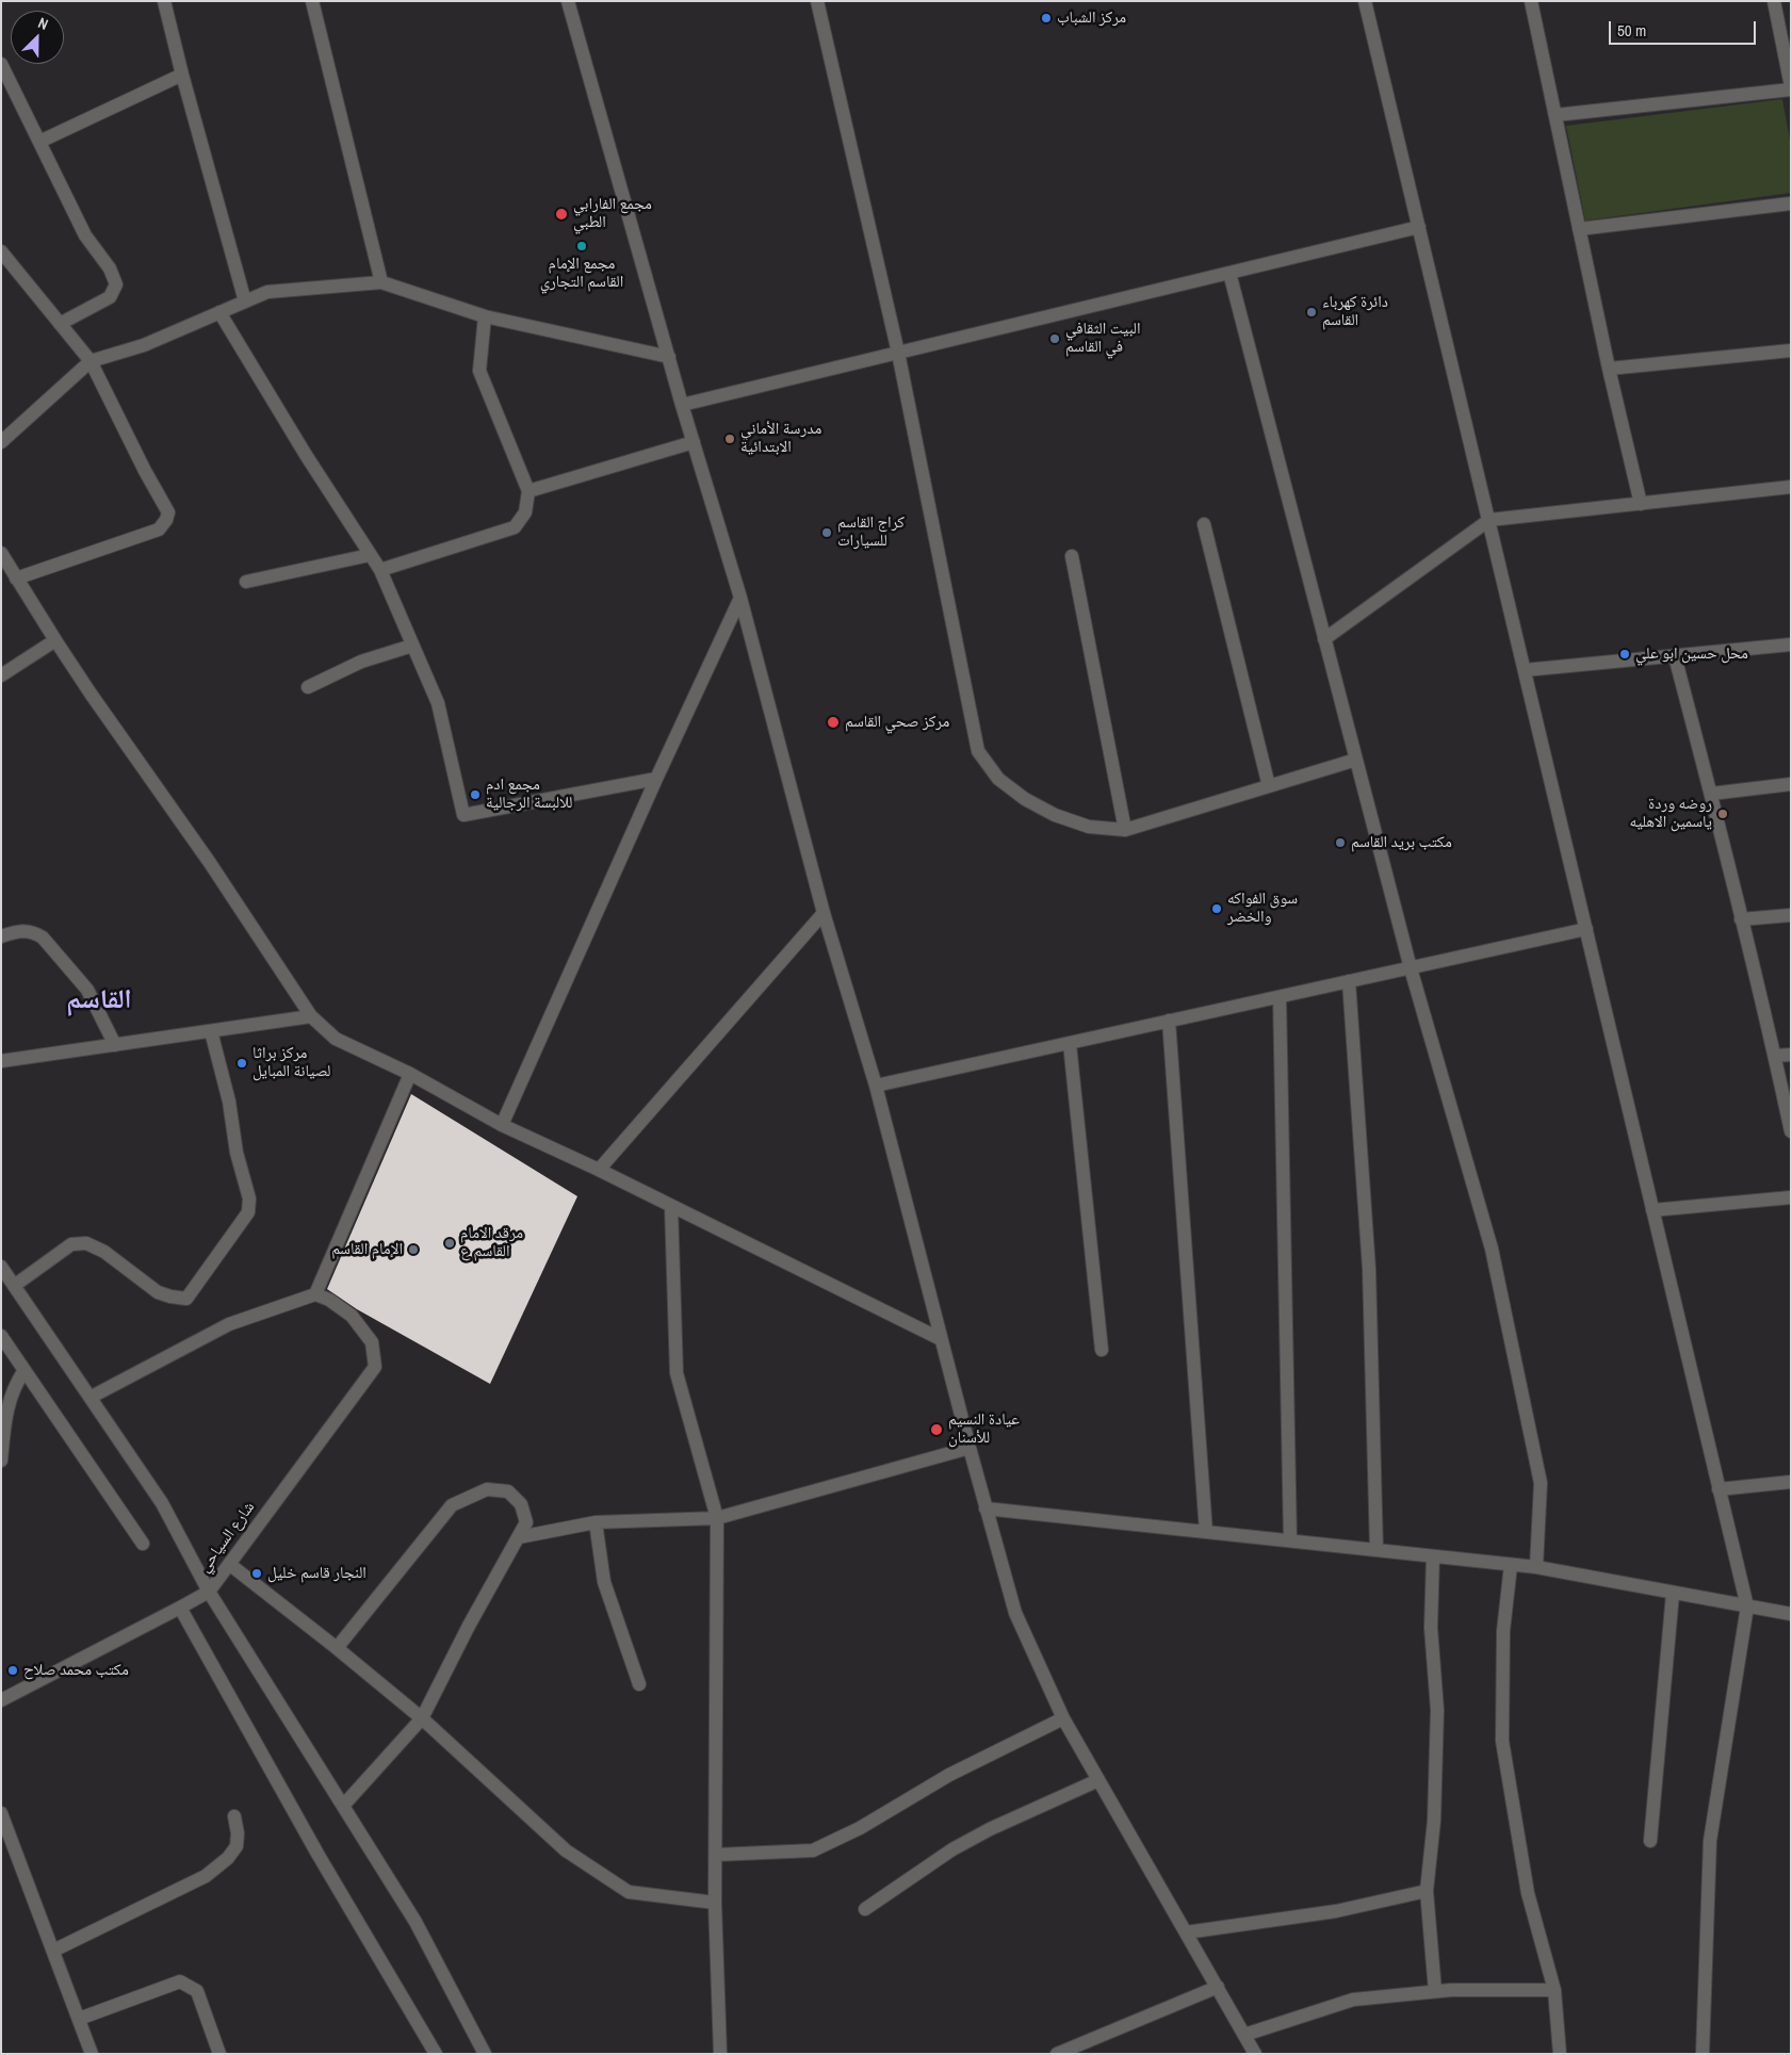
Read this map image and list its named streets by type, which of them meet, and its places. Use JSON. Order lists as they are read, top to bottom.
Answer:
{
  "streets": {
    "street": ["شارع السياحي"]
  },
  "districts": ["القاسم"],
  "places": [
    "مركز الشباب",
    "مجمع الفارابي الطبي",
    "مجمع الإمام القاسم التجاري",
    "دائرة كهرباء القاسم",
    "البيت الثقافي في القاسم",
    "مدرسة الأماني الابتدائية",
    "كراج القاسم للسيارات",
    "محل حسين ابو علي",
    "مركز صحي القاسم",
    "مجمع ادم للالبسة الرجالية",
    "روضه وردة ياسمين الاهليه",
    "مكتب بريد القاسم",
    "سوق الفواكه والخضر",
    "مركز براثا لصيانة المبايل",
    "مرقد الامام القاسم ع",
    "الإمام القاسم",
    "عيادة النسيم للأسنان",
    "النجار قاسم خليل",
    "مكتب محمد صلاح"
  ],
  "scale_bar": "50 m",
  "north": "top right"
}
